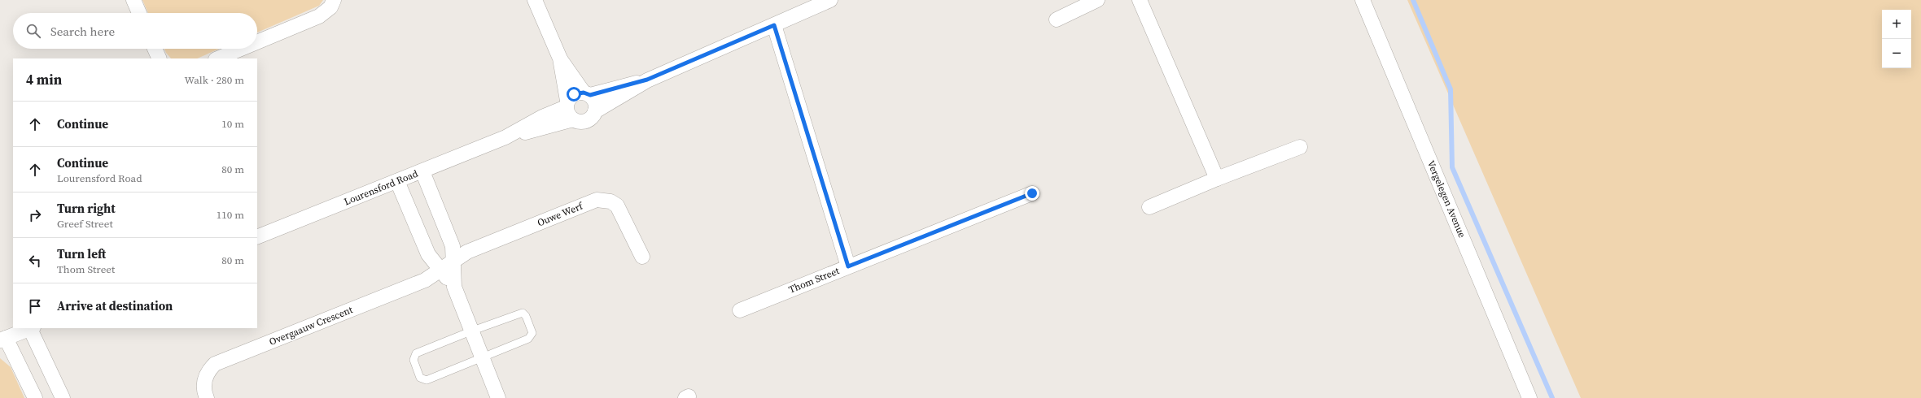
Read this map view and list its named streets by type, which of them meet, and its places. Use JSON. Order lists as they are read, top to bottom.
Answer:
{
  "streets": {
    "street": [
      "Lourensford Road",
      "Vergelegen Avenue",
      "Ouwe Werf",
      "Thom Street",
      "Overgaauw Crescent"
    ]
  },
  "crossings": [
    ["Ouwe Werf", "Overgaauw Crescent"]
  ],
  "page": {
    "map_buttons": ["+", "−"],
    "search": "Search here",
    "heading": ["4 min", "Walk · 280 m"],
    "list": [
      ["Continue", "10 m"],
      ["Continue", "Lourensford Road", "80 m"],
      ["Turn right", "Greef Street", "110 m"],
      ["Turn left", "Thom Street", "80 m"],
      "Arrive at destination"
    ]
  }
}
